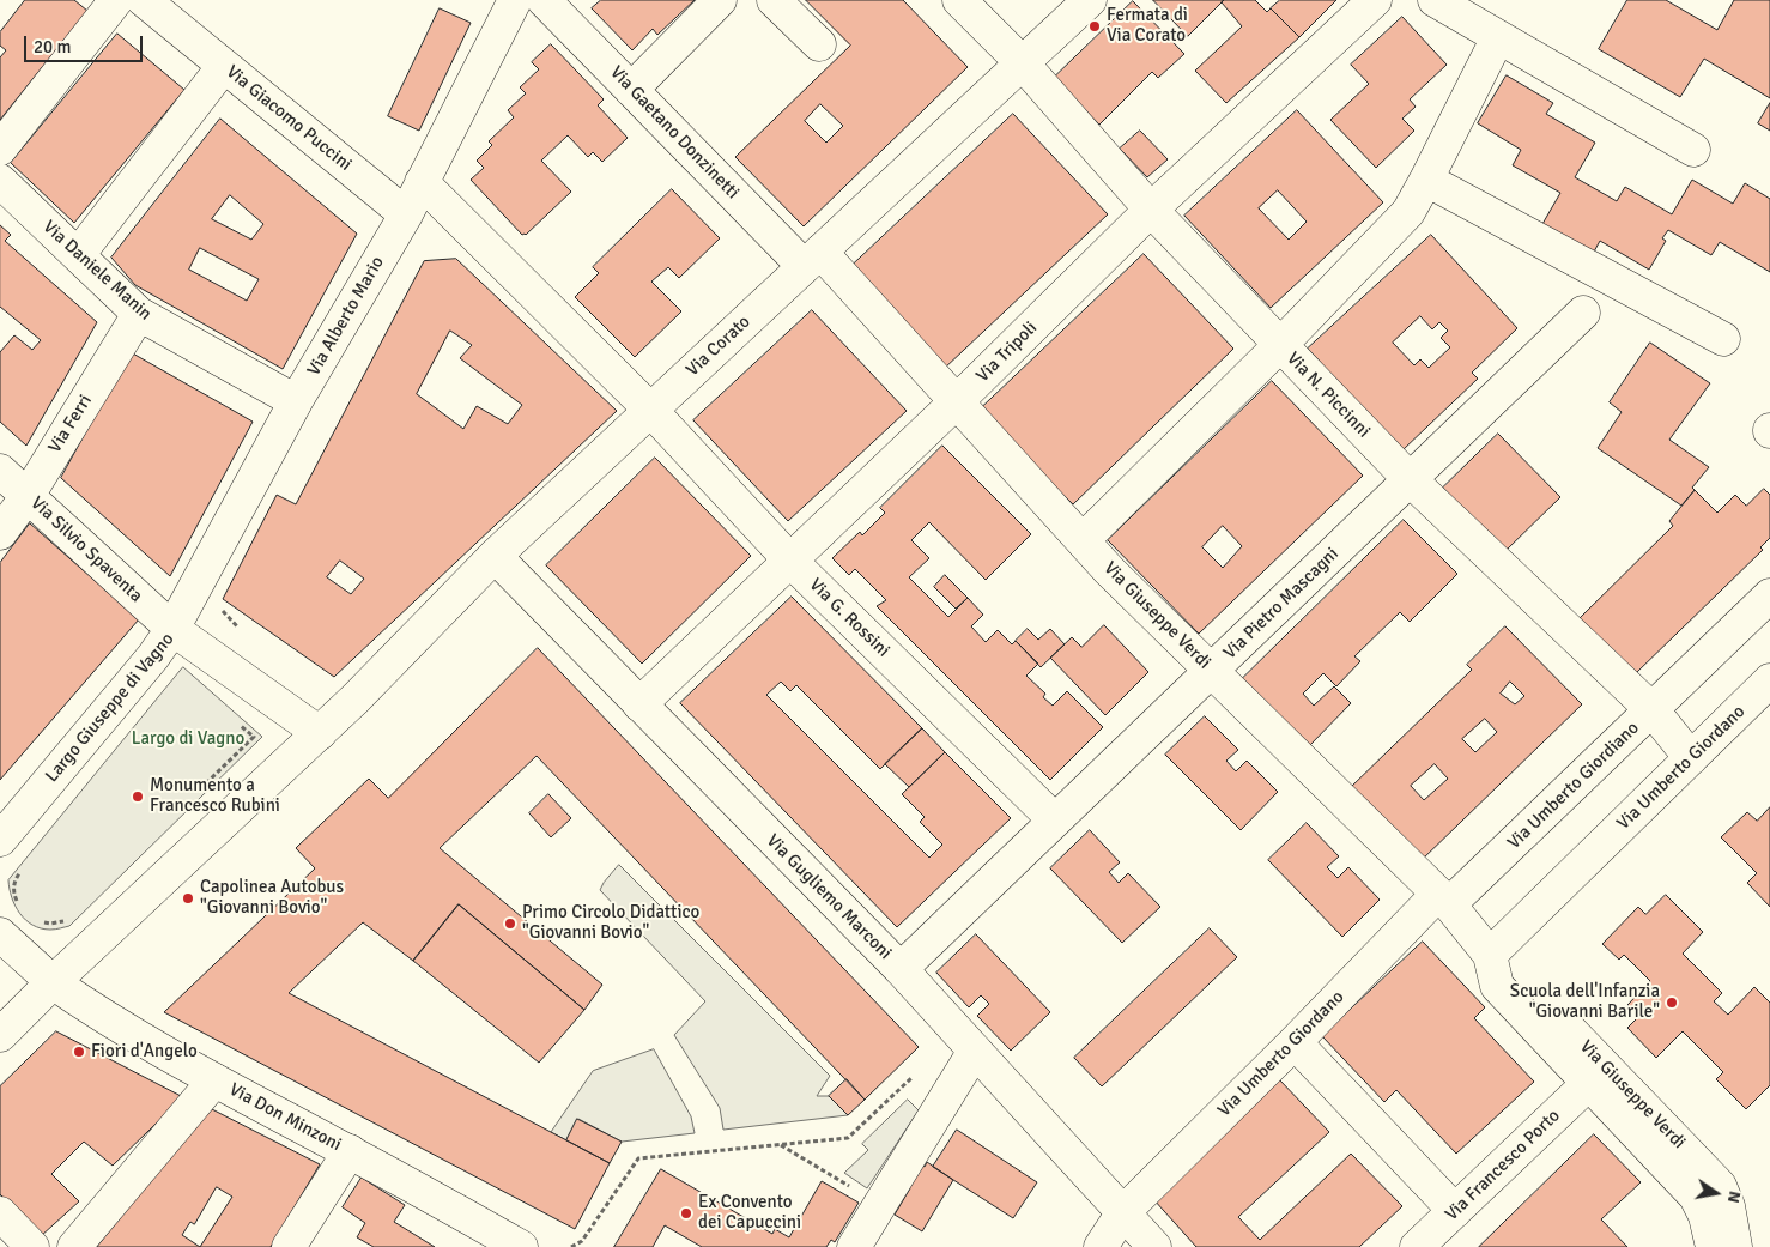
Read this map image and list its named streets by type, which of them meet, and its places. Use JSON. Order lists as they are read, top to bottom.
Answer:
{
  "streets": {
    "street": [
      "Via Giacomo Puccini",
      "Via Gaetano Donzinetti",
      "Via Daniele Manin",
      "Via Alberto Mario",
      "Via Corato",
      "Via Tripoli",
      "Via N. Piccinni",
      "Via Ferri",
      "Via Silvio Spaventa",
      "Via Pietro Mascagni",
      "Via Giuseppe Verdi",
      "Via G. Rossini",
      "Largo Giuseppe di Vagno",
      "Via Umberto Giordano",
      "Via Umberto Giordiano",
      "Via Gugliemo Marconi",
      "Via Don Minzoni",
      "Via Francesco Porto"
    ]
  },
  "crossings": [
    ["Via Giacomo Puccini", "Via Alberto Mario"],
    ["Via Gaetano Donzinetti", "Via Corato"],
    ["Via Gaetano Donzinetti", "Via Giuseppe Verdi"],
    ["Via Daniele Manin", "Via Alberto Mario"],
    ["Via Daniele Manin", "Via Ferri"],
    ["Via Alberto Mario", "Via Silvio Spaventa"],
    ["Via Alberto Mario", "Via G. Rossini"],
    ["Via Alberto Mario", "Largo Giuseppe di Vagno"],
    ["Via Corato", "Via N. Piccinni"],
    ["Via Corato", "Via Giuseppe Verdi"],
    ["Via Corato", "Via G. Rossini"],
    ["Via Corato", "Largo Giuseppe di Vagno"],
    ["Via Corato", "Via Gugliemo Marconi"],
    ["Via Tripoli", "Via N. Piccinni"],
    ["Via Tripoli", "Via Giuseppe Verdi"],
    ["Via Tripoli", "Via G. Rossini"],
    ["Via Tripoli", "Via Gugliemo Marconi"],
    ["Via N. Piccinni", "Via Pietro Mascagni"],
    ["Via N. Piccinni", "Via Umberto Giordiano"],
    ["Via Ferri", "Via Silvio Spaventa"],
    ["Via Silvio Spaventa", "Largo Giuseppe di Vagno"],
    ["Via Pietro Mascagni", "Via Giuseppe Verdi"],
    ["Via Pietro Mascagni", "Via G. Rossini"],
    ["Via Pietro Mascagni", "Via Gugliemo Marconi"],
    ["Via Giuseppe Verdi", "Via Umberto Giordano"],
    ["Via Giuseppe Verdi", "Via Umberto Giordiano"],
    ["Via Giuseppe Verdi", "Via Francesco Porto"],
    ["Via Umberto Giordano", "Via Umberto Giordiano"],
    ["Via Umberto Giordano", "Via Gugliemo Marconi"]
  ],
  "parks": ["Largo di Vagno"],
  "places": [
    "Fermata di Via Corato",
    "Monumento a Francesco Rubini",
    "Capolinea Autobus \"Giovanni Bovio\"",
    "Primo Circolo Didattico \"Giovanni Bovio\"",
    "Scuola dell'Infanzia \"Giovanni Barile\"",
    "Fiori d'Angelo",
    "Ex Convento dei Capuccini"
  ],
  "scale_bar": "20 m",
  "north": "right"
}
